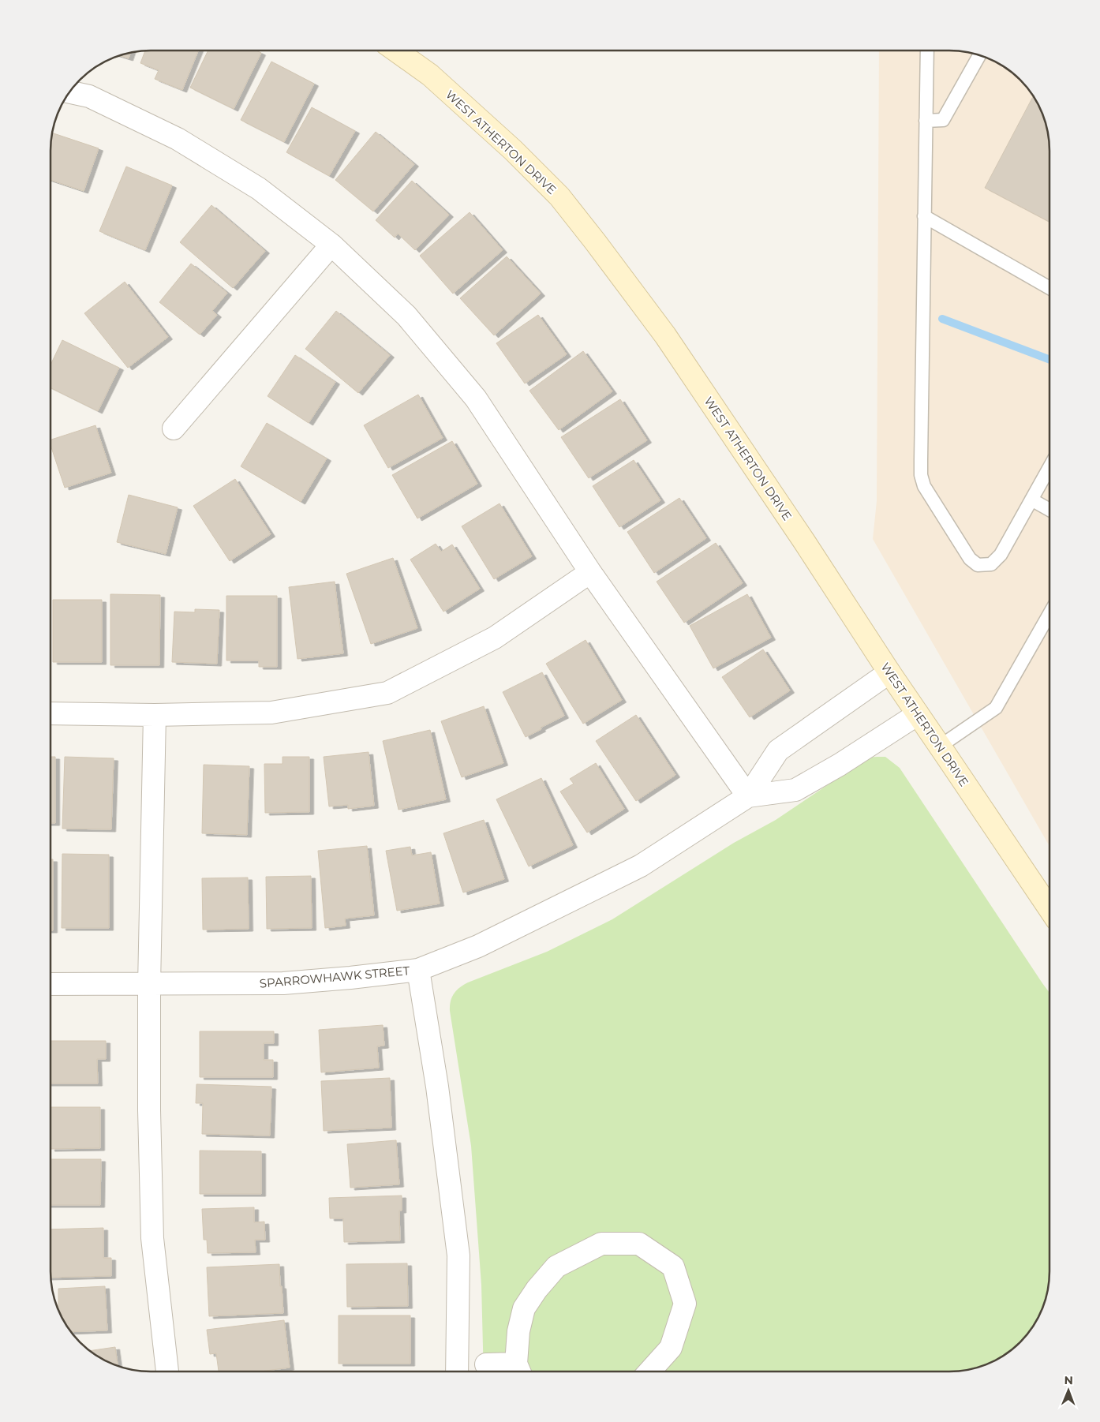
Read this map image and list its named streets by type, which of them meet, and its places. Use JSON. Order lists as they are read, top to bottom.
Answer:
{
  "streets": {
    "street": ["WEST ATHERTON DRIVE", "SPARROWHAWK STREET"]
  },
  "north": "top"
}
